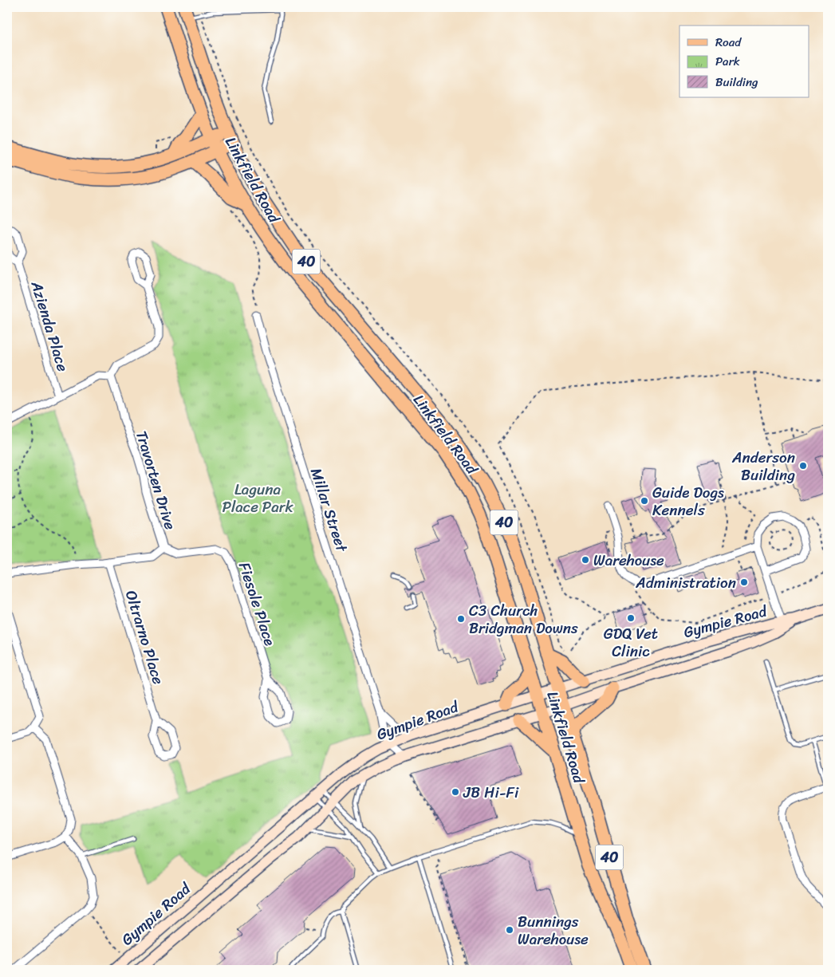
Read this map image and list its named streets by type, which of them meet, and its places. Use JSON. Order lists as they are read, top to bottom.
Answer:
{
  "streets": {
    "main road": ["Linkfield Road", "40", "Gympie Road"],
    "street": [
      "Azienda Place",
      "Travorten Drive",
      "Millar Street",
      "Fiesole Place",
      "Oltrarno Place"
    ]
  },
  "crossings": [
    ["Linkfield Road", "40"],
    ["Linkfield Road", "Gympie Road"],
    ["Travorten Drive", "Fiesole Place"],
    ["Travorten Drive", "Oltrarno Place"],
    ["Millar Street", "Gympie Road"]
  ],
  "parks": ["Laguna Place Park"],
  "places": [
    "Anderson Building",
    "Guide Dogs Kennels",
    "Warehouse",
    "Administration",
    "GDQ Vet Clinic",
    "C3 Church Bridgman Downs",
    "JB Hi-Fi",
    "Bunnings Warehouse"
  ],
  "legend": ["Road", "Park", "Building"]
}
